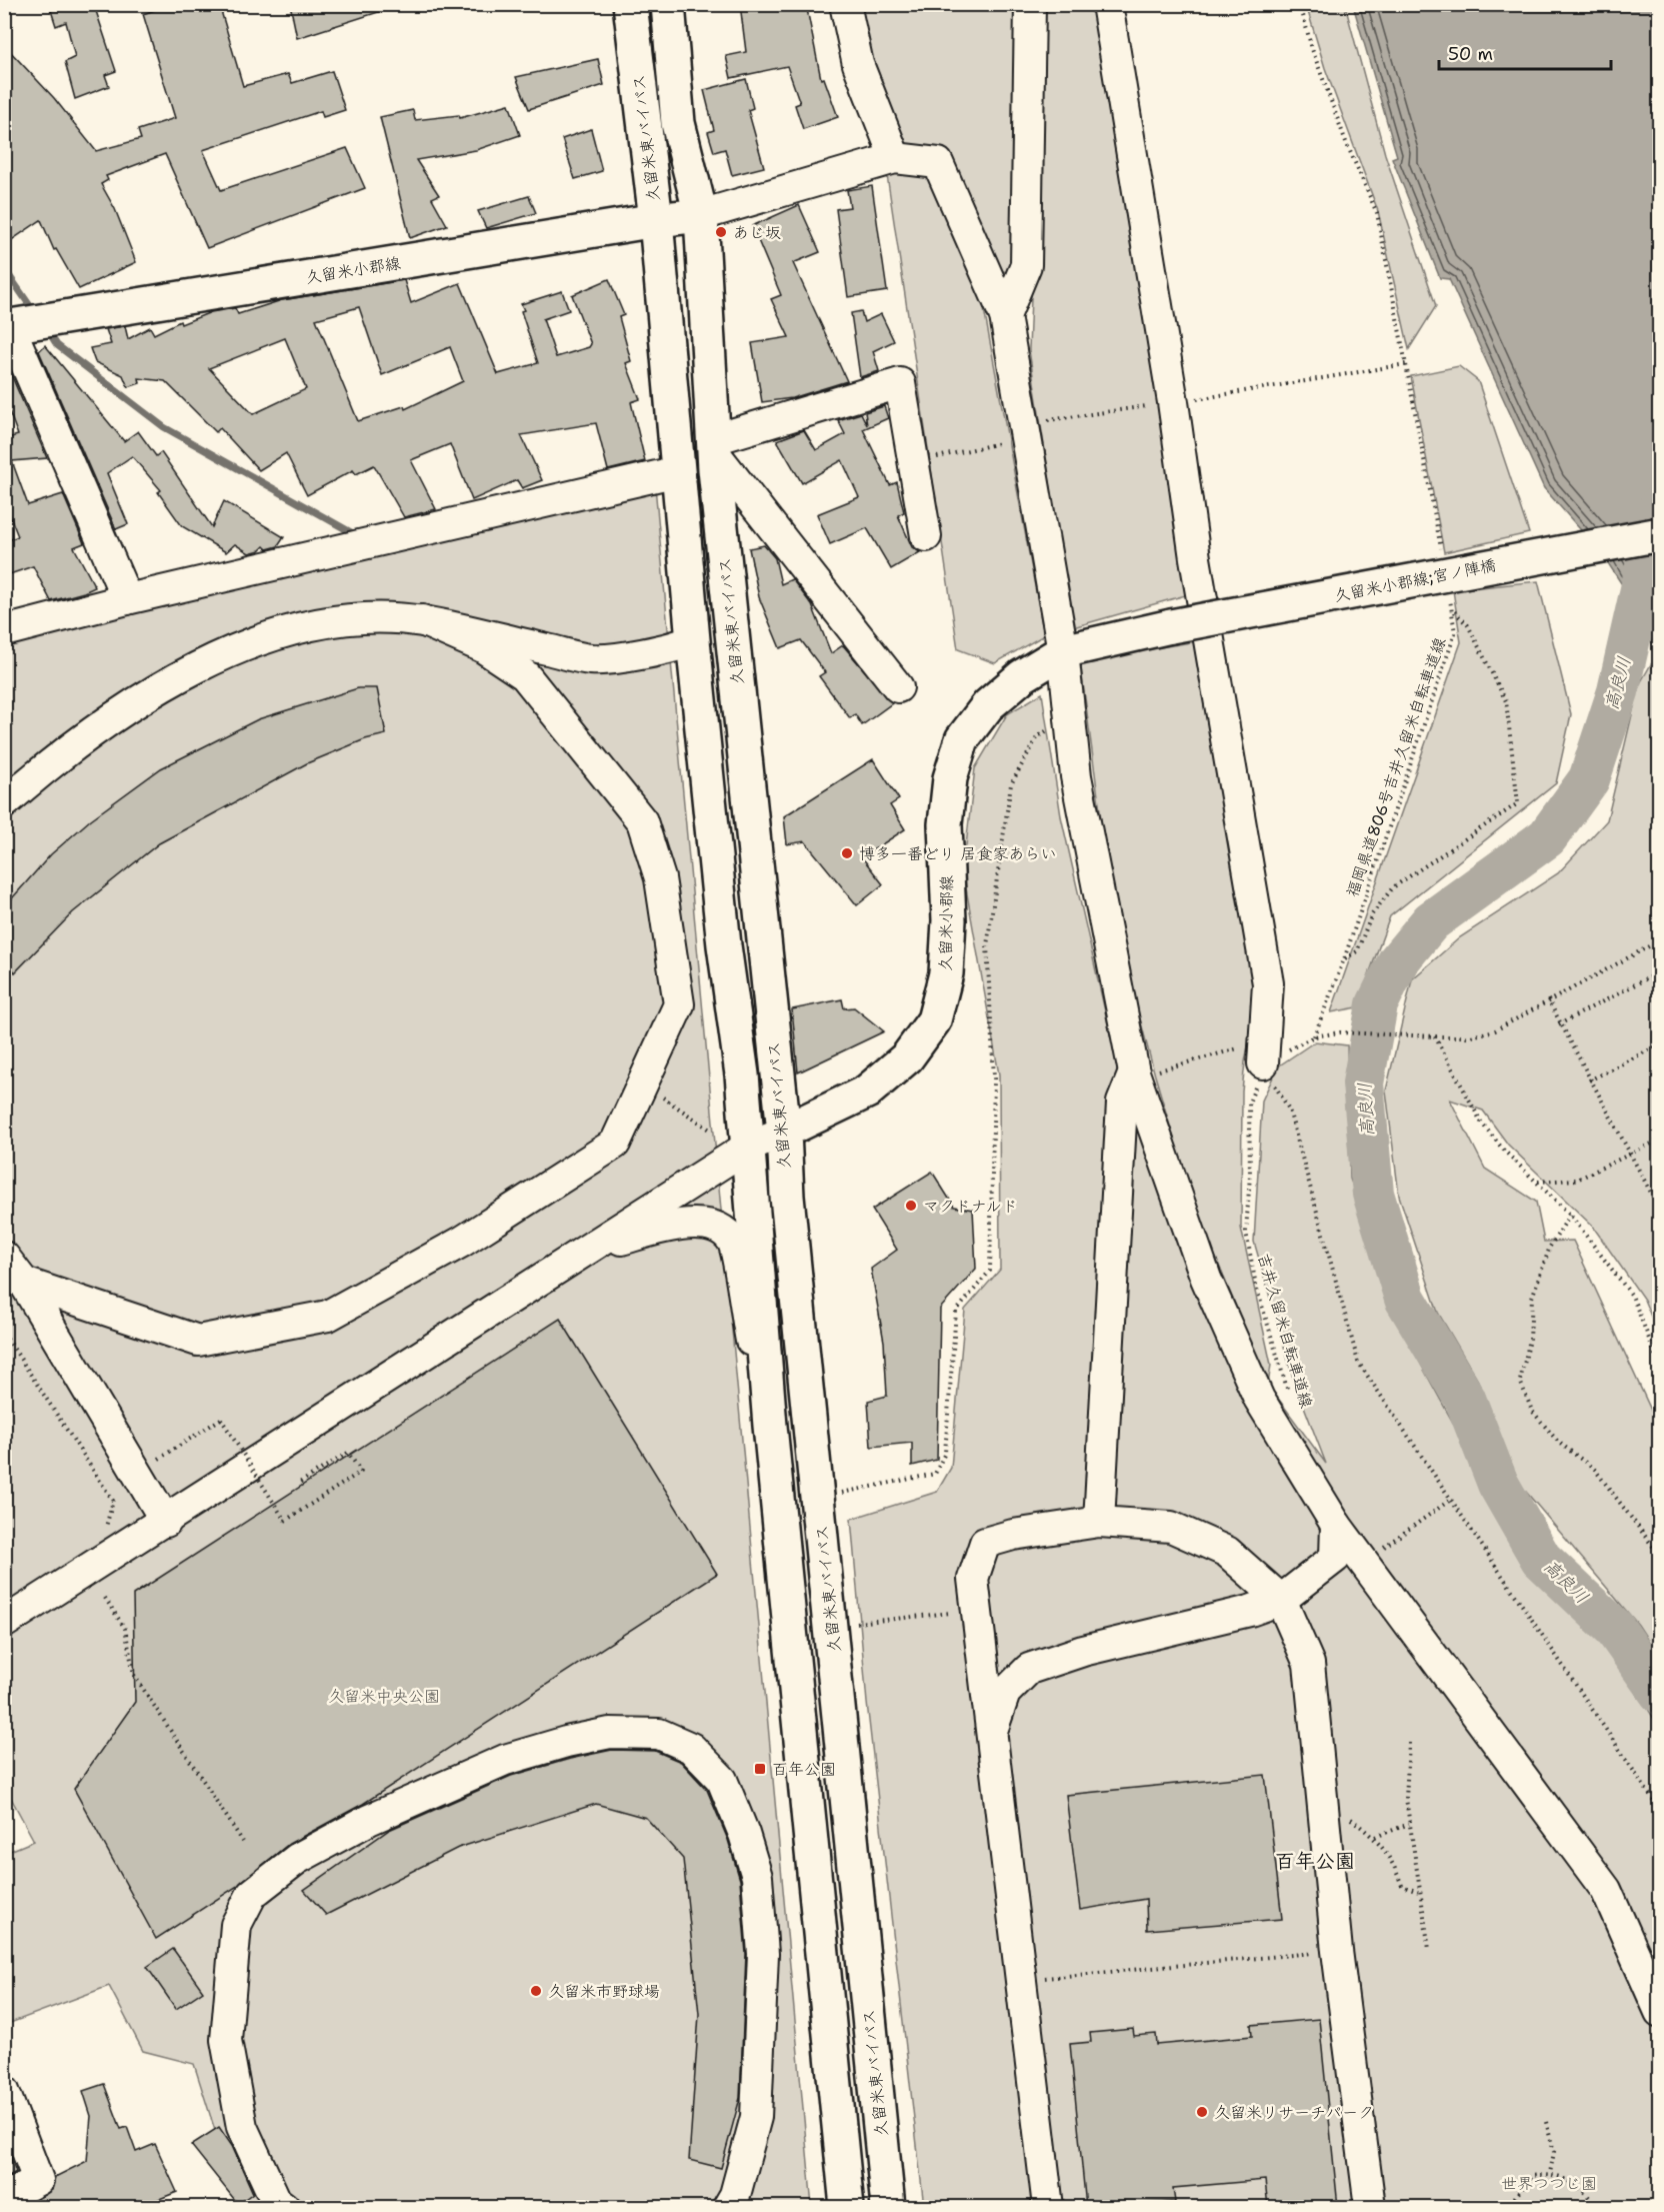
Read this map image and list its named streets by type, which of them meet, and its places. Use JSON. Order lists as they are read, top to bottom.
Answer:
{
  "streets": {
    "main road": ["久留米東バイパス", "久留米小郡線", "久留米小郡線;宮ノ陣橋"],
    "path": ["福岡県道806号吉井久留米自転車道線", "吉井久留米自転車道線"]
  },
  "crossings": [
    ["久留米東バイパス", "久留米小郡線"],
    ["久留米小郡線", "久留米小郡線;宮ノ陣橋"]
  ],
  "districts": ["百年公園"],
  "water": ["高良川"],
  "parks": ["久留米中央公園", "世界つつじ園"],
  "places": {
    "other": [
      "あじ坂",
      "博多一番どり 居食家あらい",
      "マクドナルド",
      "久留米市野球場",
      "久留米リサーチパーク"
    ],
    "transit": ["百年公園"]
  },
  "scale_bar": "50 m"
}
